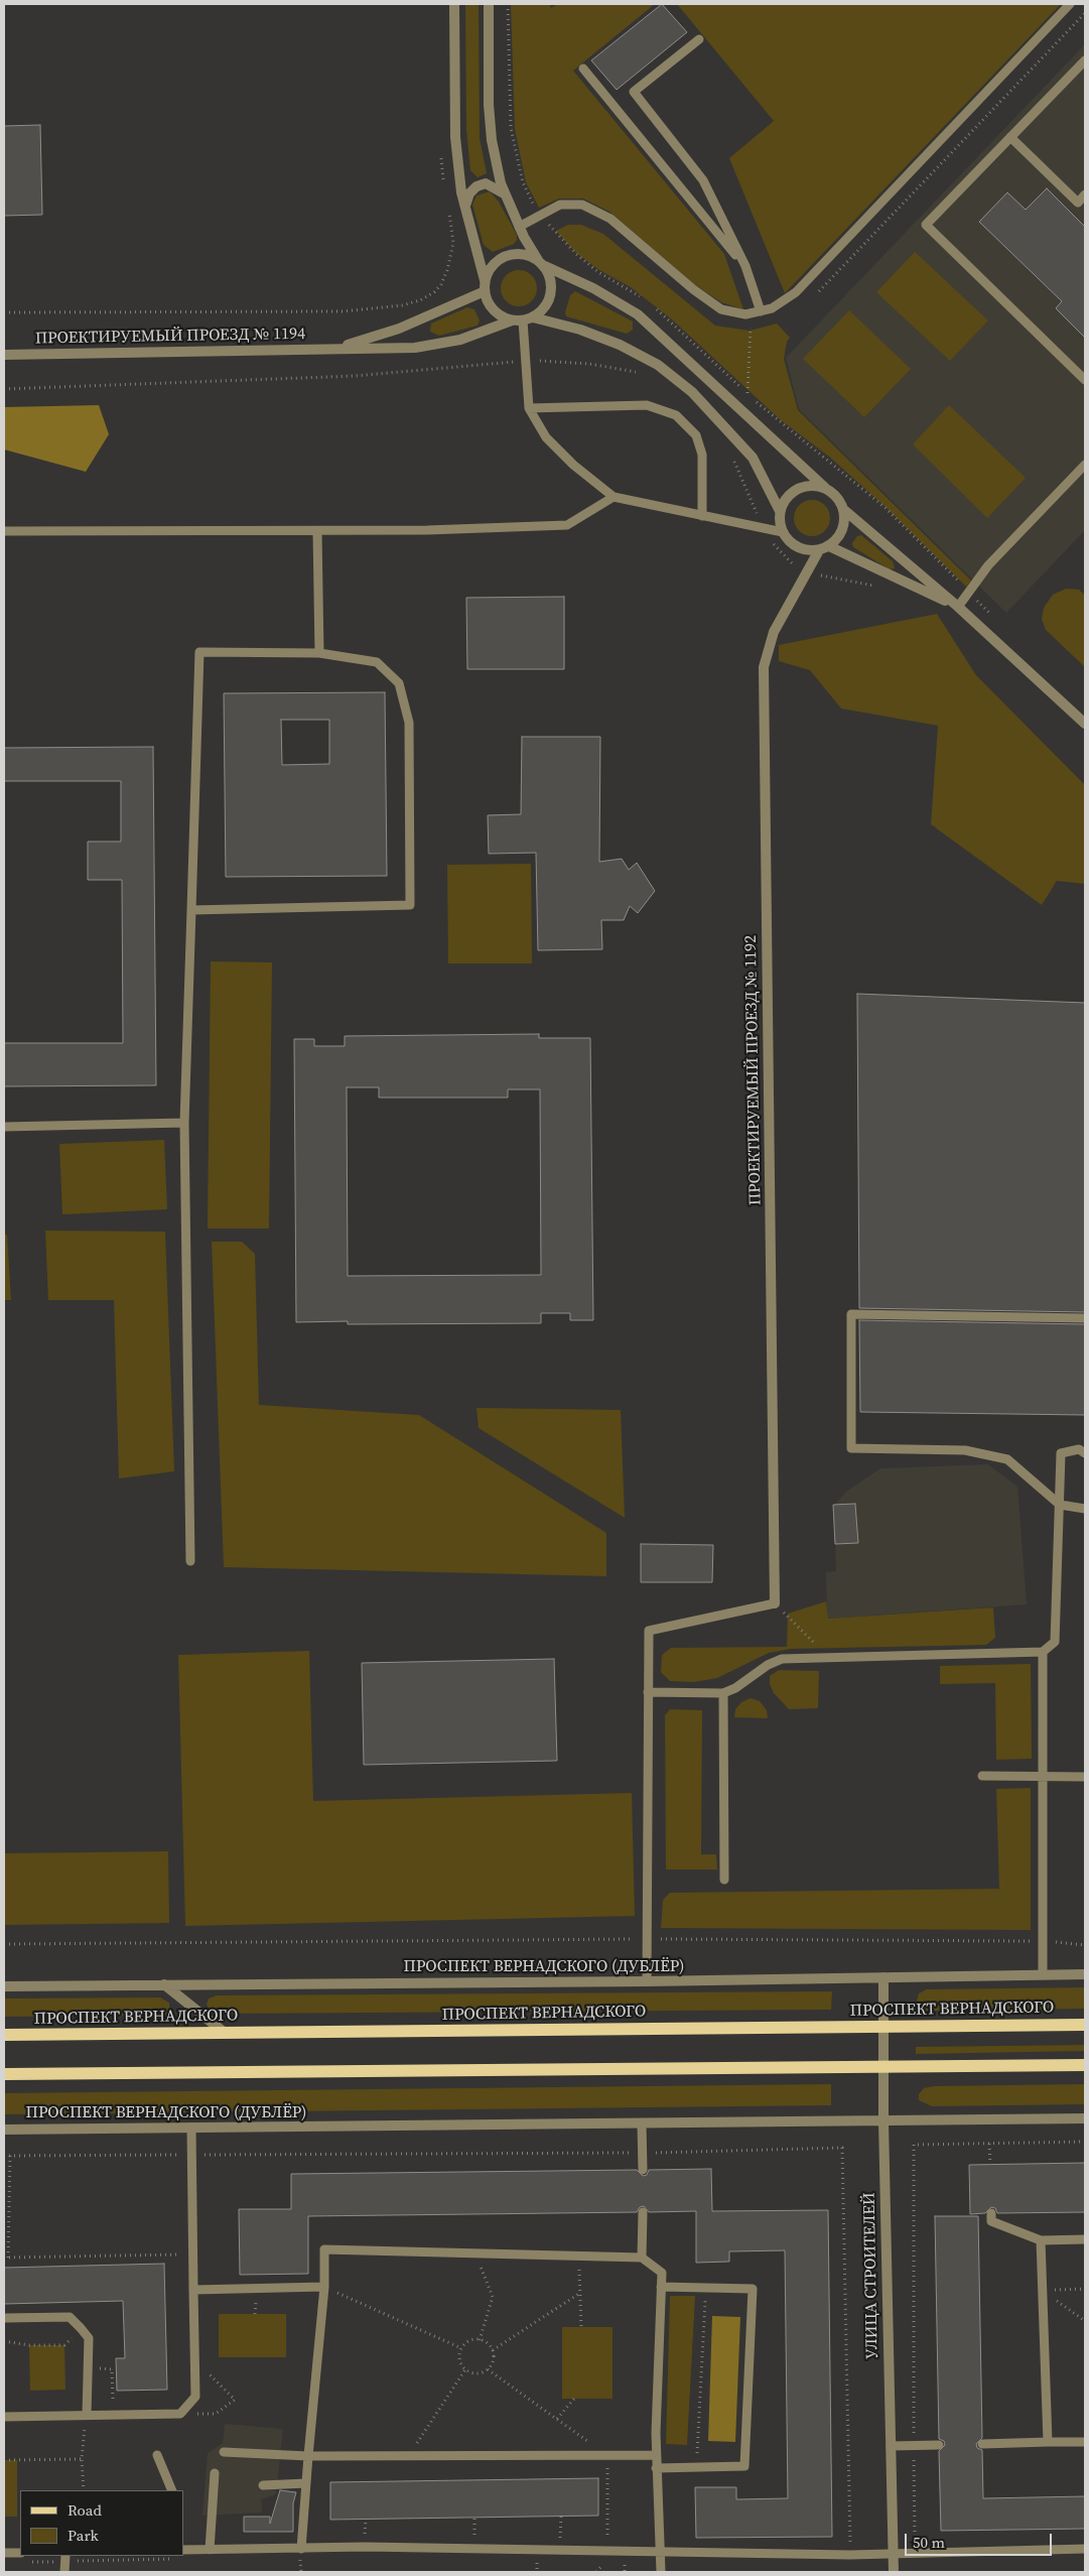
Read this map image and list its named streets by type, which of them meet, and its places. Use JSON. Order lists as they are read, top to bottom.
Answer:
{
  "streets": {
    "main road": ["ПРОСПЕКТ ВЕРНАДСКОГО"],
    "street": [
      "ПРОЕКТИРУЕМЫЙ ПРОЕЗД № 1194",
      "ПРОЕКТИРУЕМЫЙ ПРОЕЗД № 1192",
      "ПРОСПЕКТ ВЕРНАДСКОГО (ДУБЛЁР)",
      "УЛИЦА СТРОИТЕЛЕЙ"
    ]
  },
  "crossings": [
    ["ПРОСПЕКТ ВЕРНАДСКОГО (ДУБЛЁР)", "УЛИЦА СТРОИТЕЛЕЙ"],
    ["ПРОСПЕКТ ВЕРНАДСКОГО", "УЛИЦА СТРОИТЕЛЕЙ"]
  ],
  "legend": ["Road", "Park"],
  "scale_bar": "50 m"
}
